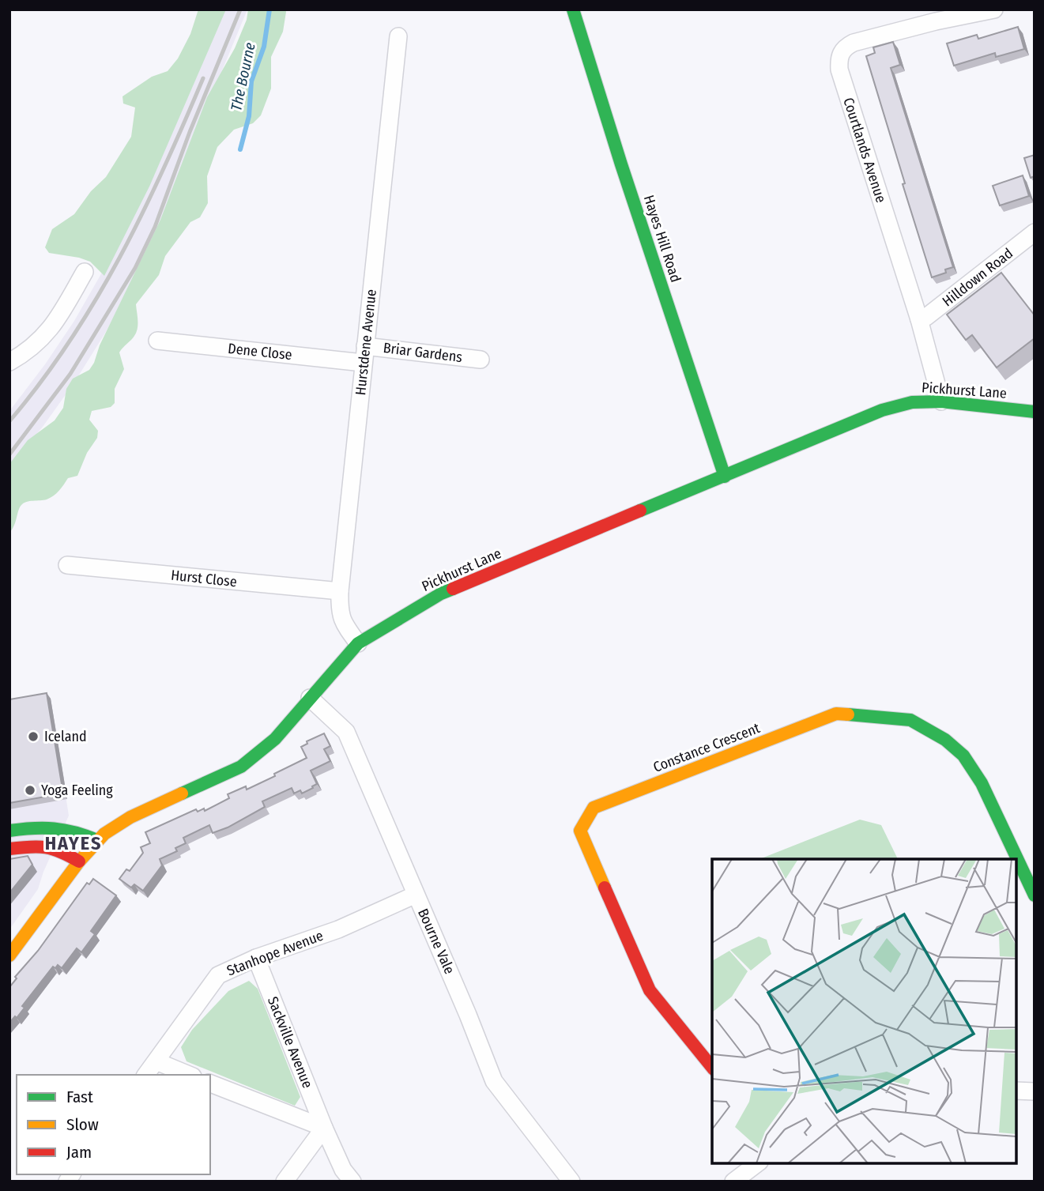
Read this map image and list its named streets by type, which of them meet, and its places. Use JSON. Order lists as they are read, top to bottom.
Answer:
{
  "streets": {
    "street": [
      "Courtlands Avenue",
      "Hayes Hill Road",
      "Hilldown Road",
      "Hurstdene Avenue",
      "Dene Close",
      "Briar Gardens",
      "Pickhurst Lane",
      "Hurst Close",
      "Constance Crescent",
      "Bourne Vale",
      "Stanhope Avenue",
      "Sackville Avenue"
    ]
  },
  "crossings": [
    ["Courtlands Avenue", "Hilldown Road"],
    ["Courtlands Avenue", "Pickhurst Lane"],
    ["Hayes Hill Road", "Pickhurst Lane"],
    ["Hurstdene Avenue", "Dene Close"],
    ["Hurstdene Avenue", "Briar Gardens"],
    ["Hurstdene Avenue", "Pickhurst Lane"],
    ["Hurstdene Avenue", "Hurst Close"],
    ["Dene Close", "Briar Gardens"],
    ["Pickhurst Lane", "Bourne Vale"],
    ["Bourne Vale", "Stanhope Avenue"],
    ["Stanhope Avenue", "Sackville Avenue"]
  ],
  "districts": ["HAYES"],
  "water": ["The Bourne"],
  "places": ["Iceland", "Yoga Feeling"],
  "legend": ["Fast", "Slow", "Jam"]
}
